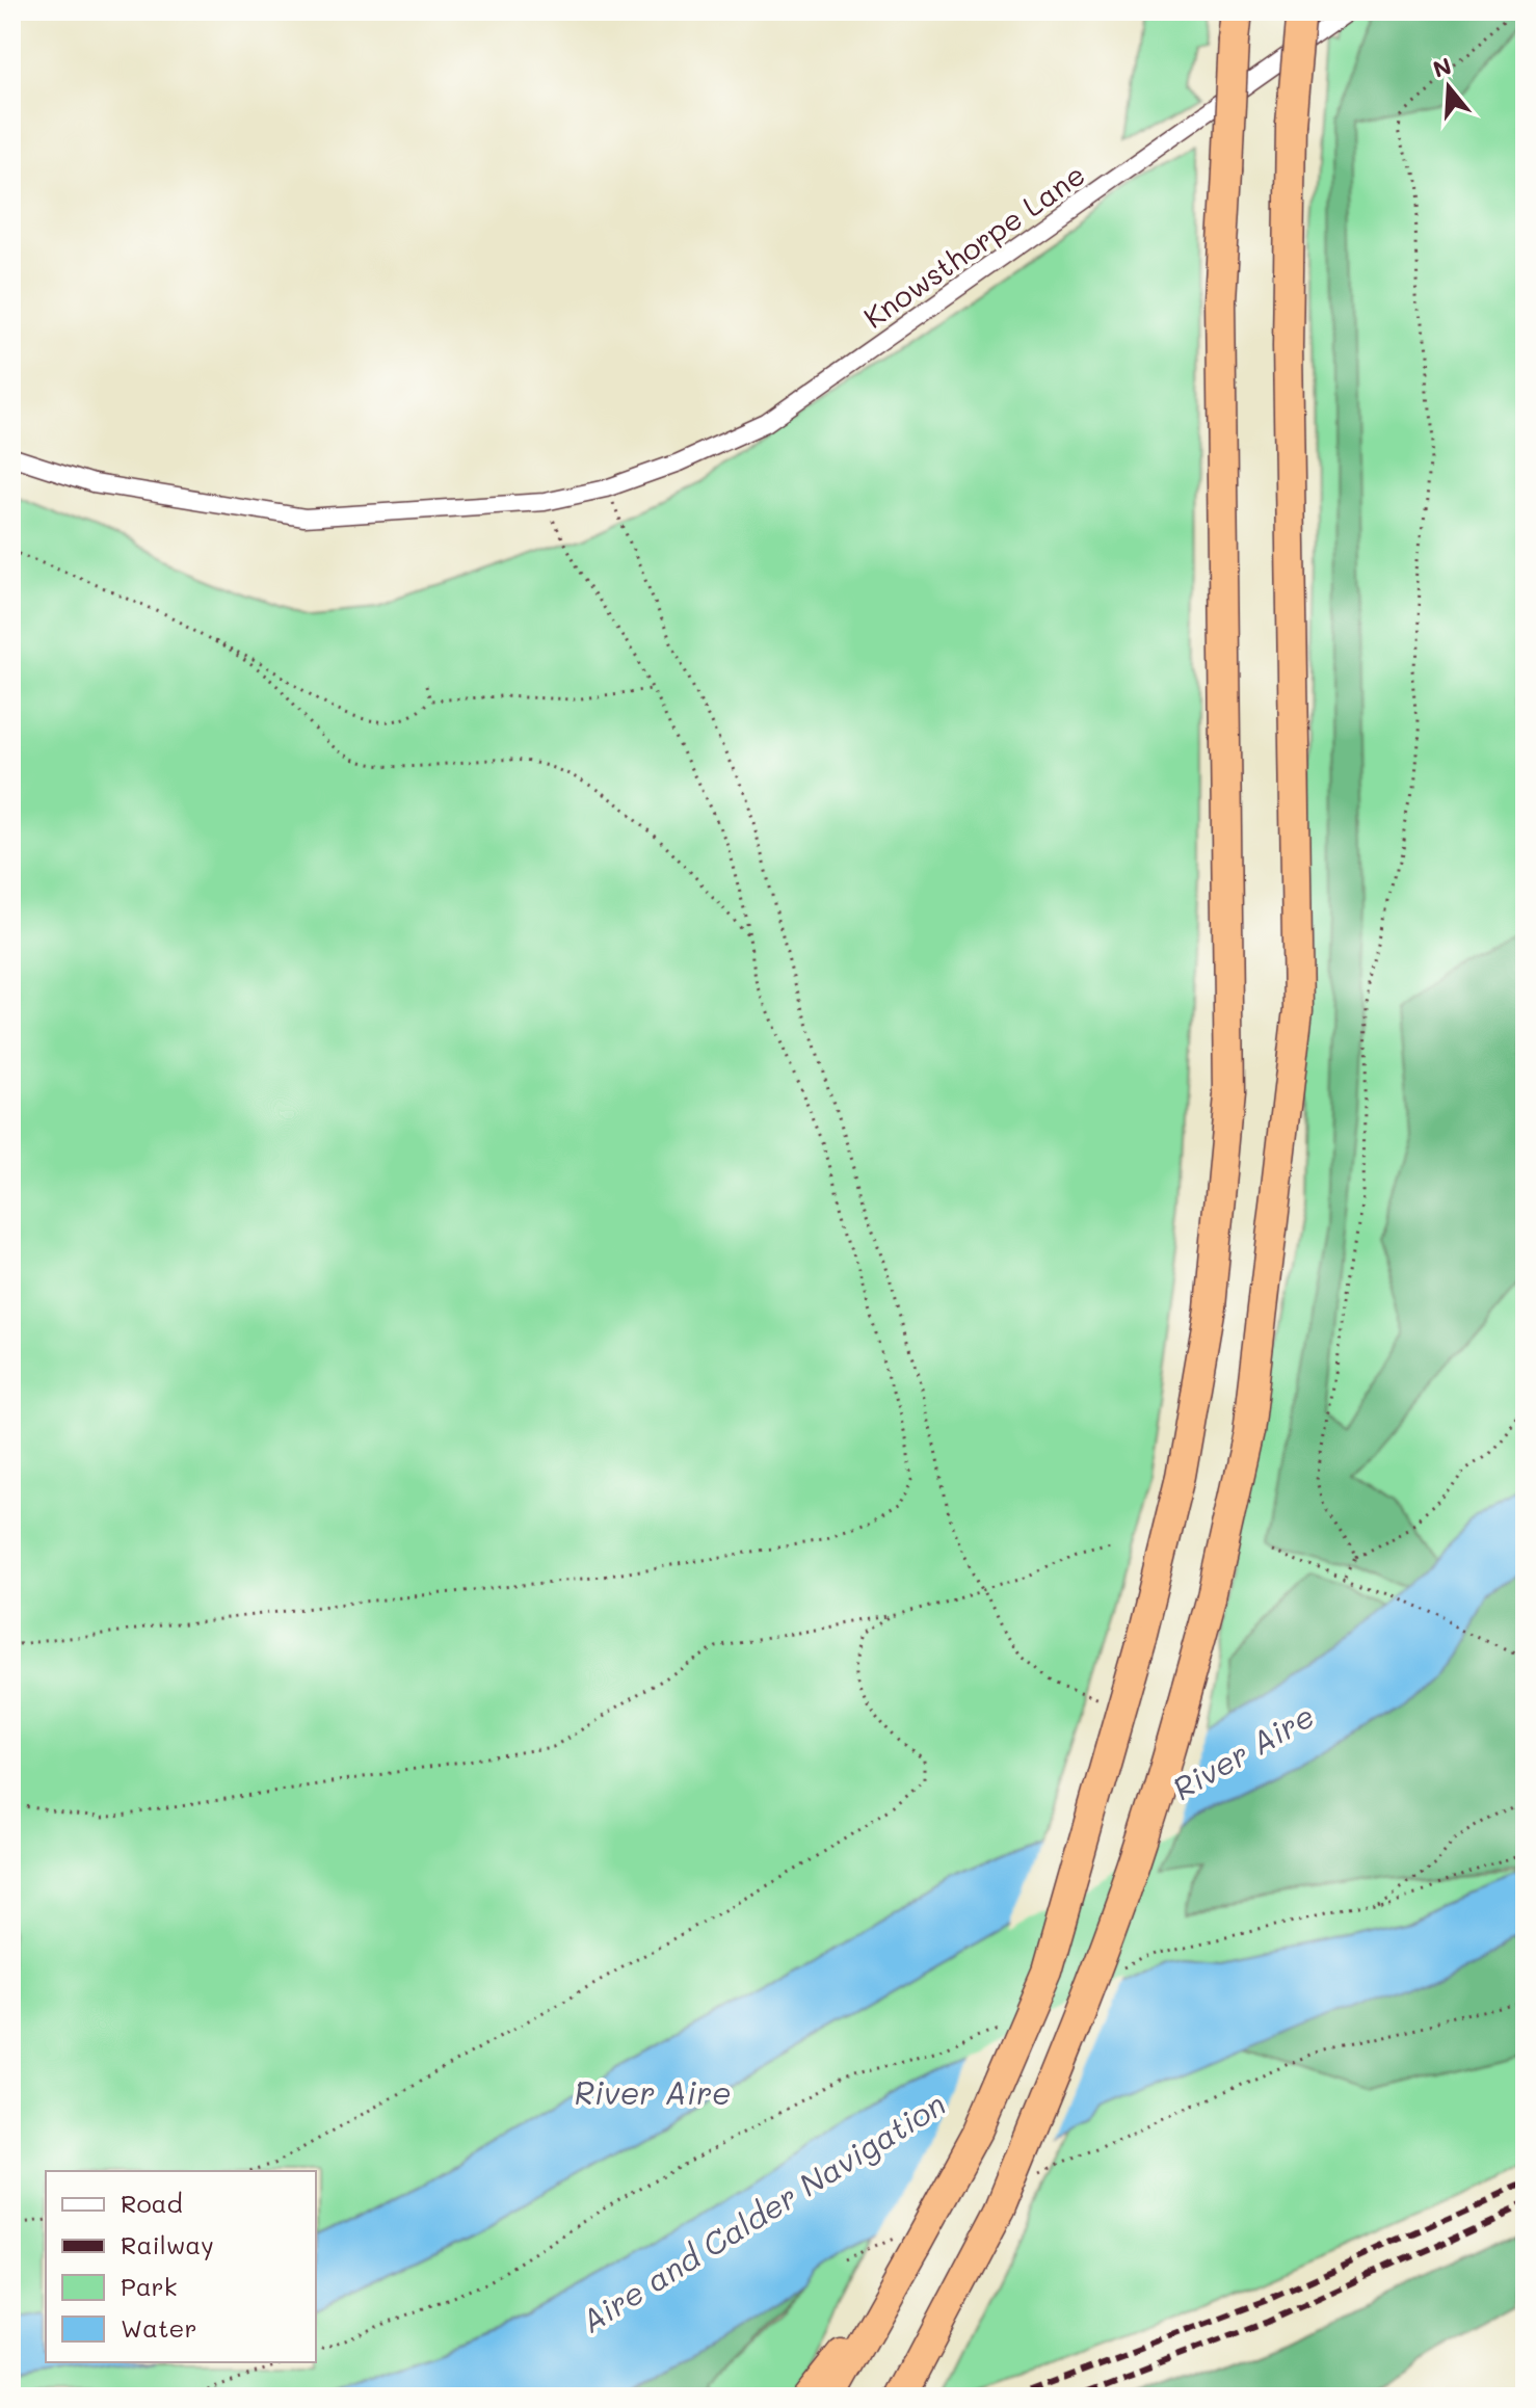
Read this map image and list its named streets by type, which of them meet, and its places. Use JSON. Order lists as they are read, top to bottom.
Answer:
{
  "streets": {
    "street": ["Knowsthorpe Lane"]
  },
  "water": ["River Aire", "Aire and Calder Navigation"],
  "legend": [
    "Road",
    "Railway",
    "Park",
    "Water"
  ],
  "north": "top"
}
